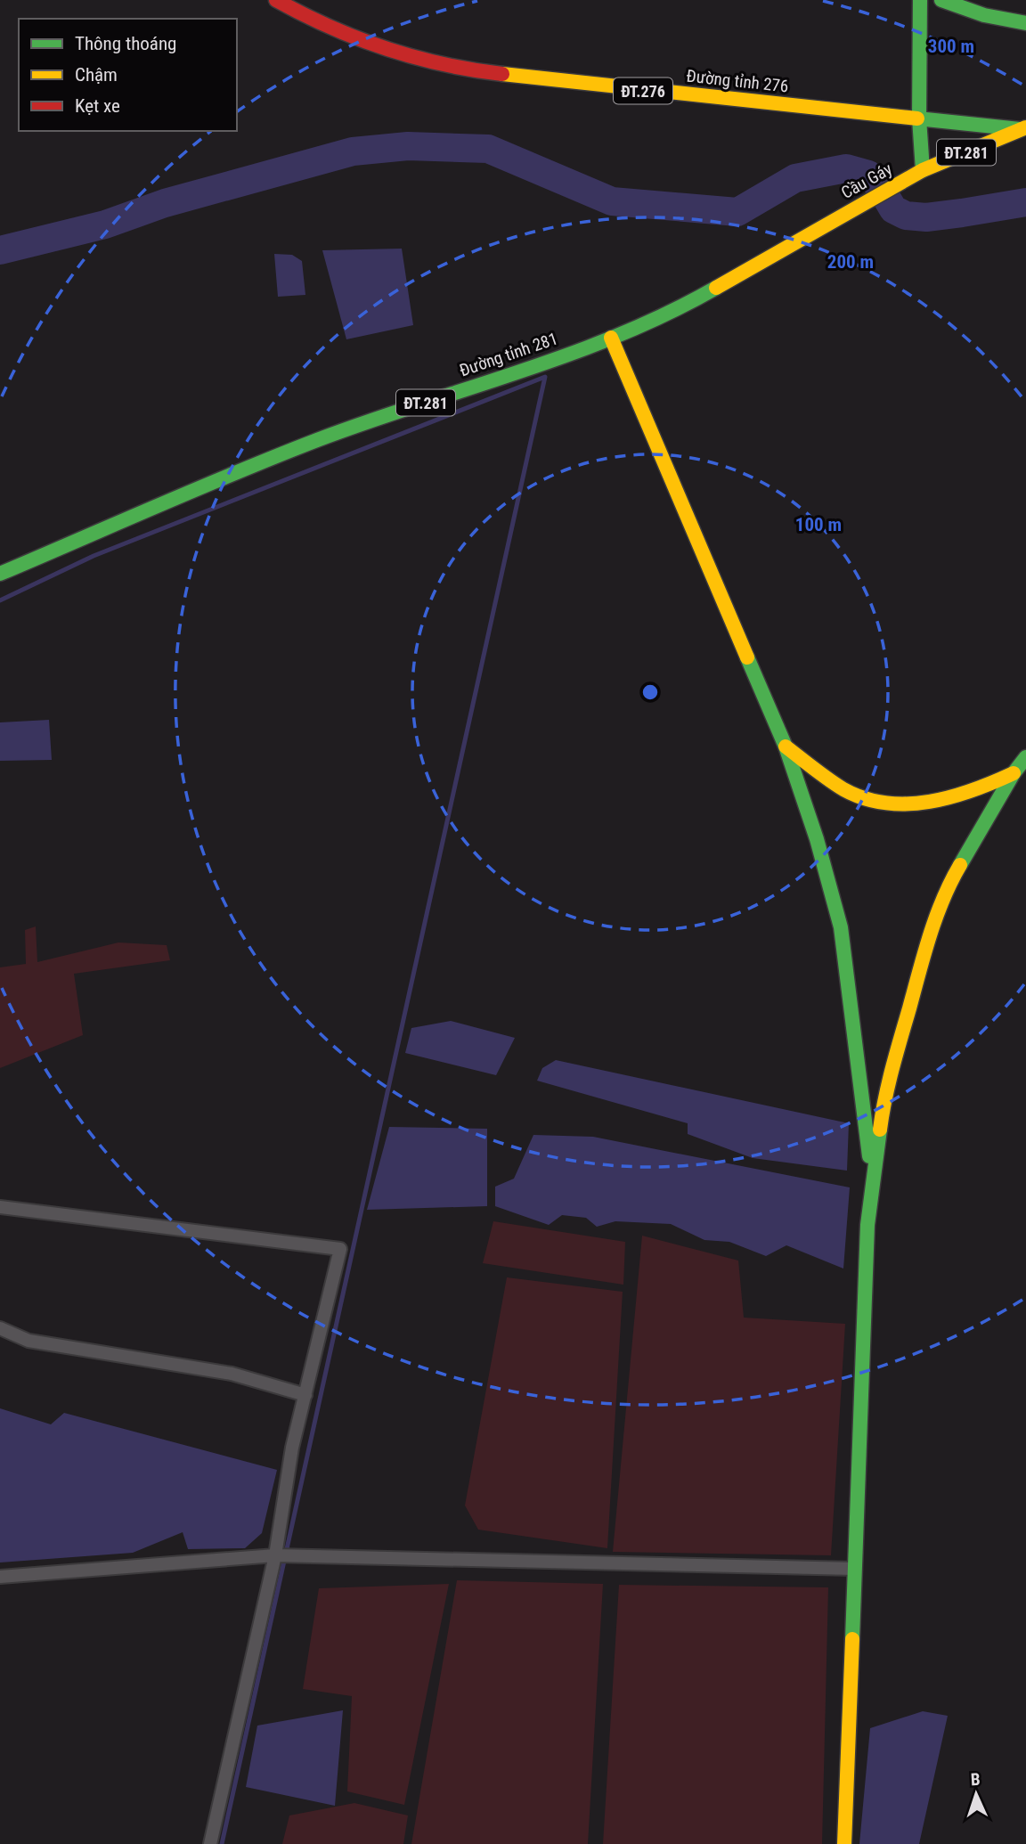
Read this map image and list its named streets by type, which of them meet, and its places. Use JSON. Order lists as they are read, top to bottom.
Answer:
{
  "streets": {
    "main road": [
      "Đường tỉnh 276",
      "ĐT.276",
      "ĐT.281",
      "Cầu Gáy",
      "Đường tỉnh 281"
    ]
  },
  "crossings": [
    ["Đường tỉnh 276", "ĐT.281"],
    ["ĐT.281", "Cầu Gáy"],
    ["Cầu Gáy", "Đường tỉnh 281"]
  ],
  "legend": ["Thông thoáng", "Chậm", "Kẹt xe"],
  "north": "top",
  "rings": ["300 m", "200 m", "100 m"]
}
